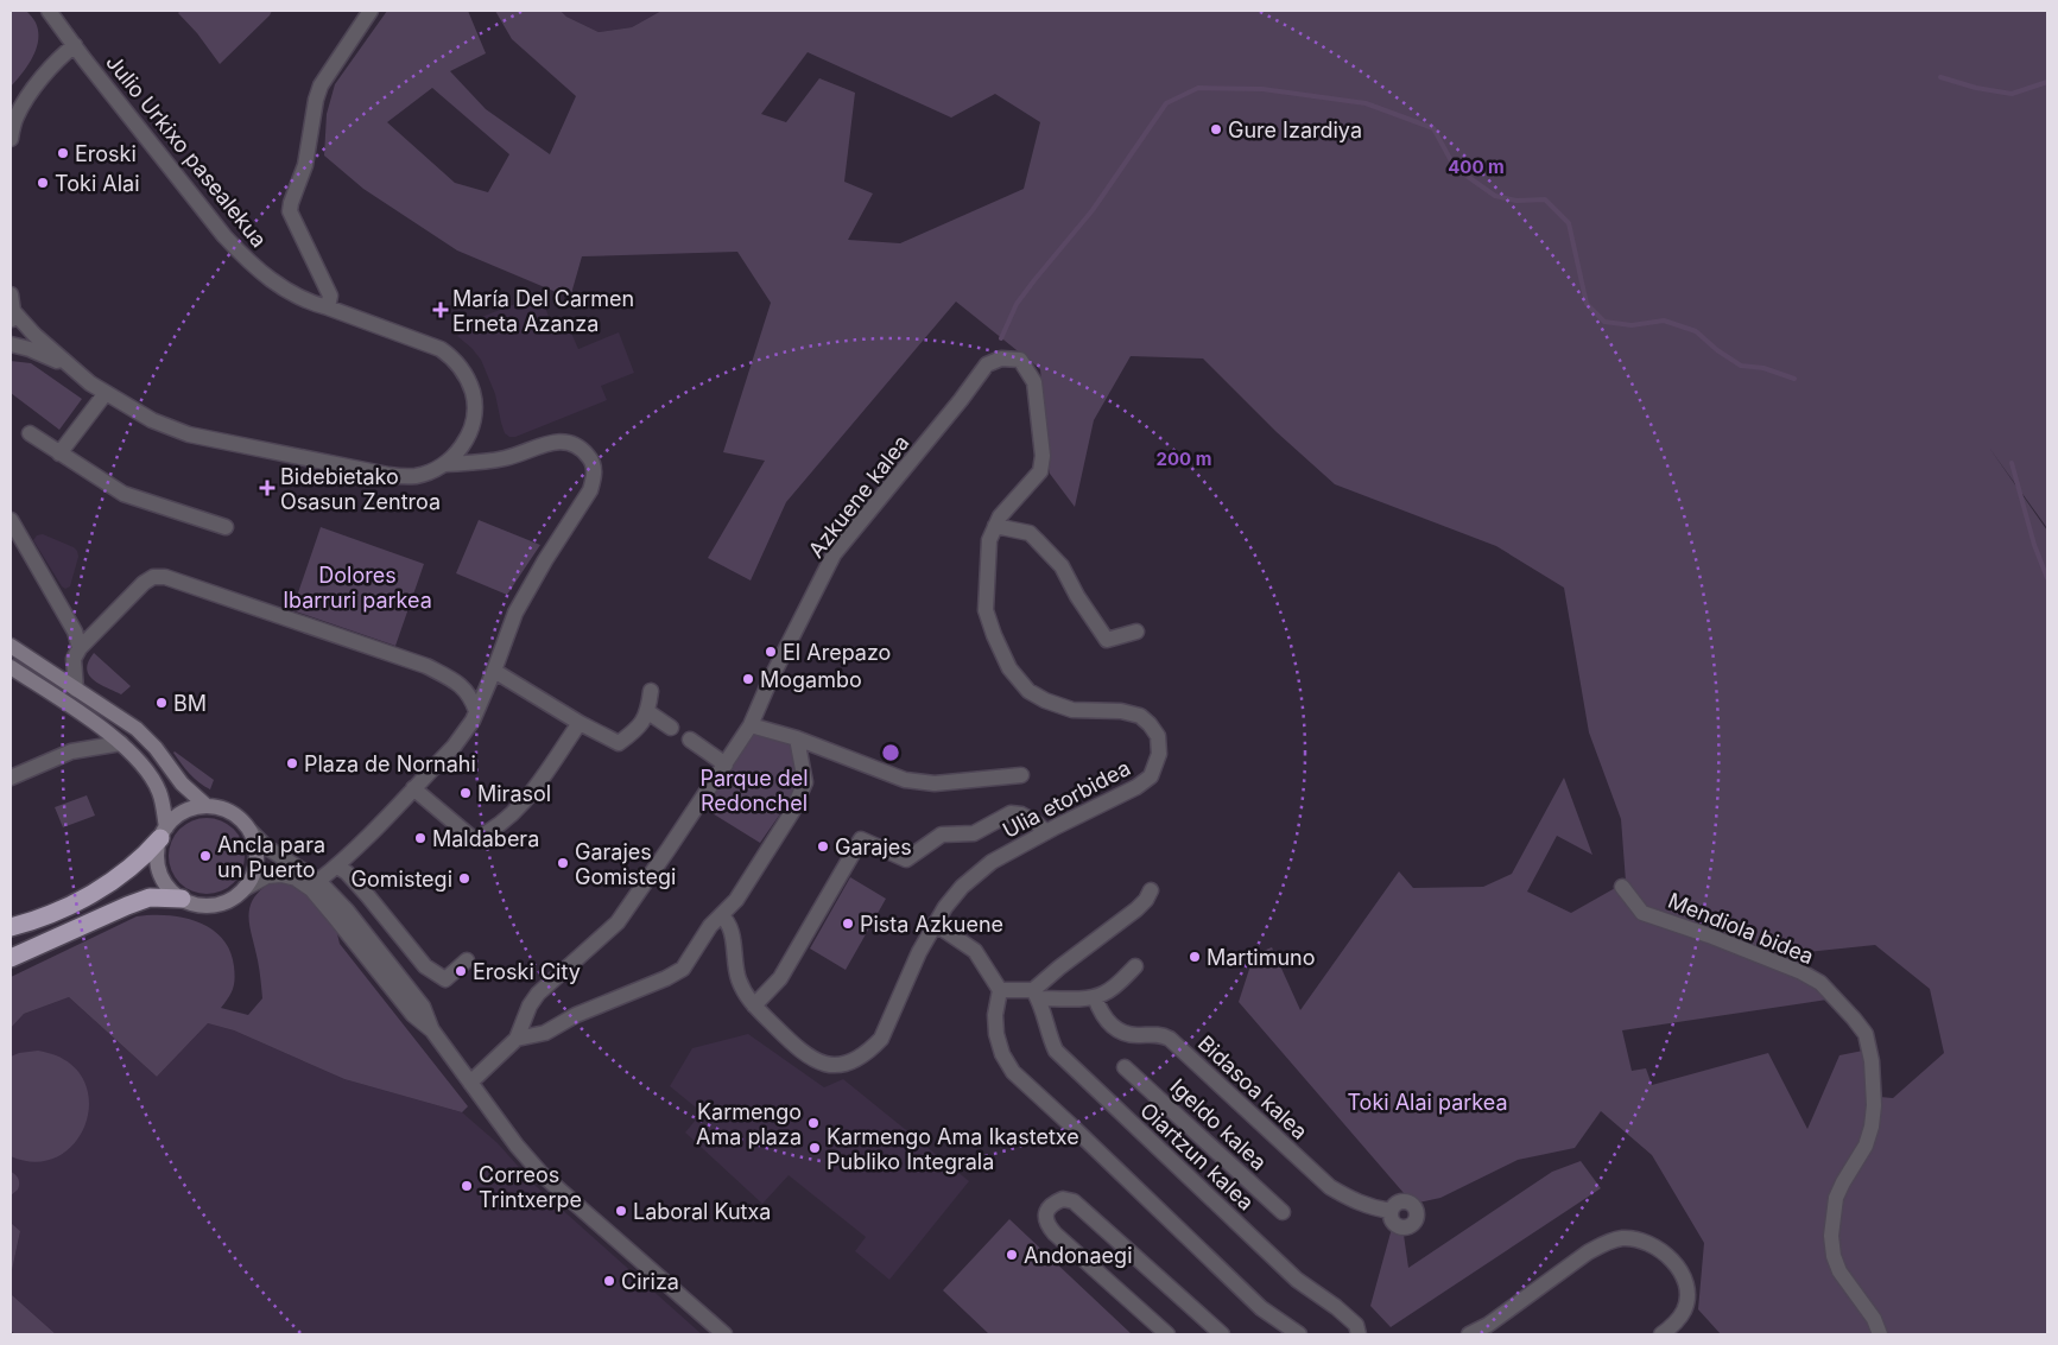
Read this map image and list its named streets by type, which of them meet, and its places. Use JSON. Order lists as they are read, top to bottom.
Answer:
{
  "streets": {
    "street": [
      "Julio Urkixo pasealekua",
      "Azkuene kalea",
      "Ulia etorbidea",
      "Mendiola bidea",
      "Bidasoa kalea",
      "Igeldo kalea",
      "Oiartzun kalea"
    ]
  },
  "crossings": [
    ["Azkuene kalea", "Ulia etorbidea"]
  ],
  "parks": ["Dolores Ibarruri parkea", "Parque del Redonchel", "Toki Alai parkea"],
  "places": {
    "other": [
      "Gure Izardiya",
      "Eroski",
      "Toki Alai",
      "El Arepazo",
      "Mogambo",
      "BM",
      "Plaza de Nornahi",
      "Mirasol",
      "Maldabera",
      "Garajes",
      "Ancla para un Puerto",
      "Garajes Gomistegi",
      "Gomistegi",
      "Pista Azkuene",
      "Martimuno",
      "Eroski City",
      "Karmengo Ama plaza",
      "Karmengo Ama Ikastetxe Publiko Integrala",
      "Correos Trintxerpe",
      "Laboral Kutxa",
      "Andonaegi",
      "Ciriza"
    ],
    "health": ["María Del Carmen Erneta Azanza", "Bidebietako Osasun Zentroa"]
  },
  "rings": ["400 m", "200 m"]
}
